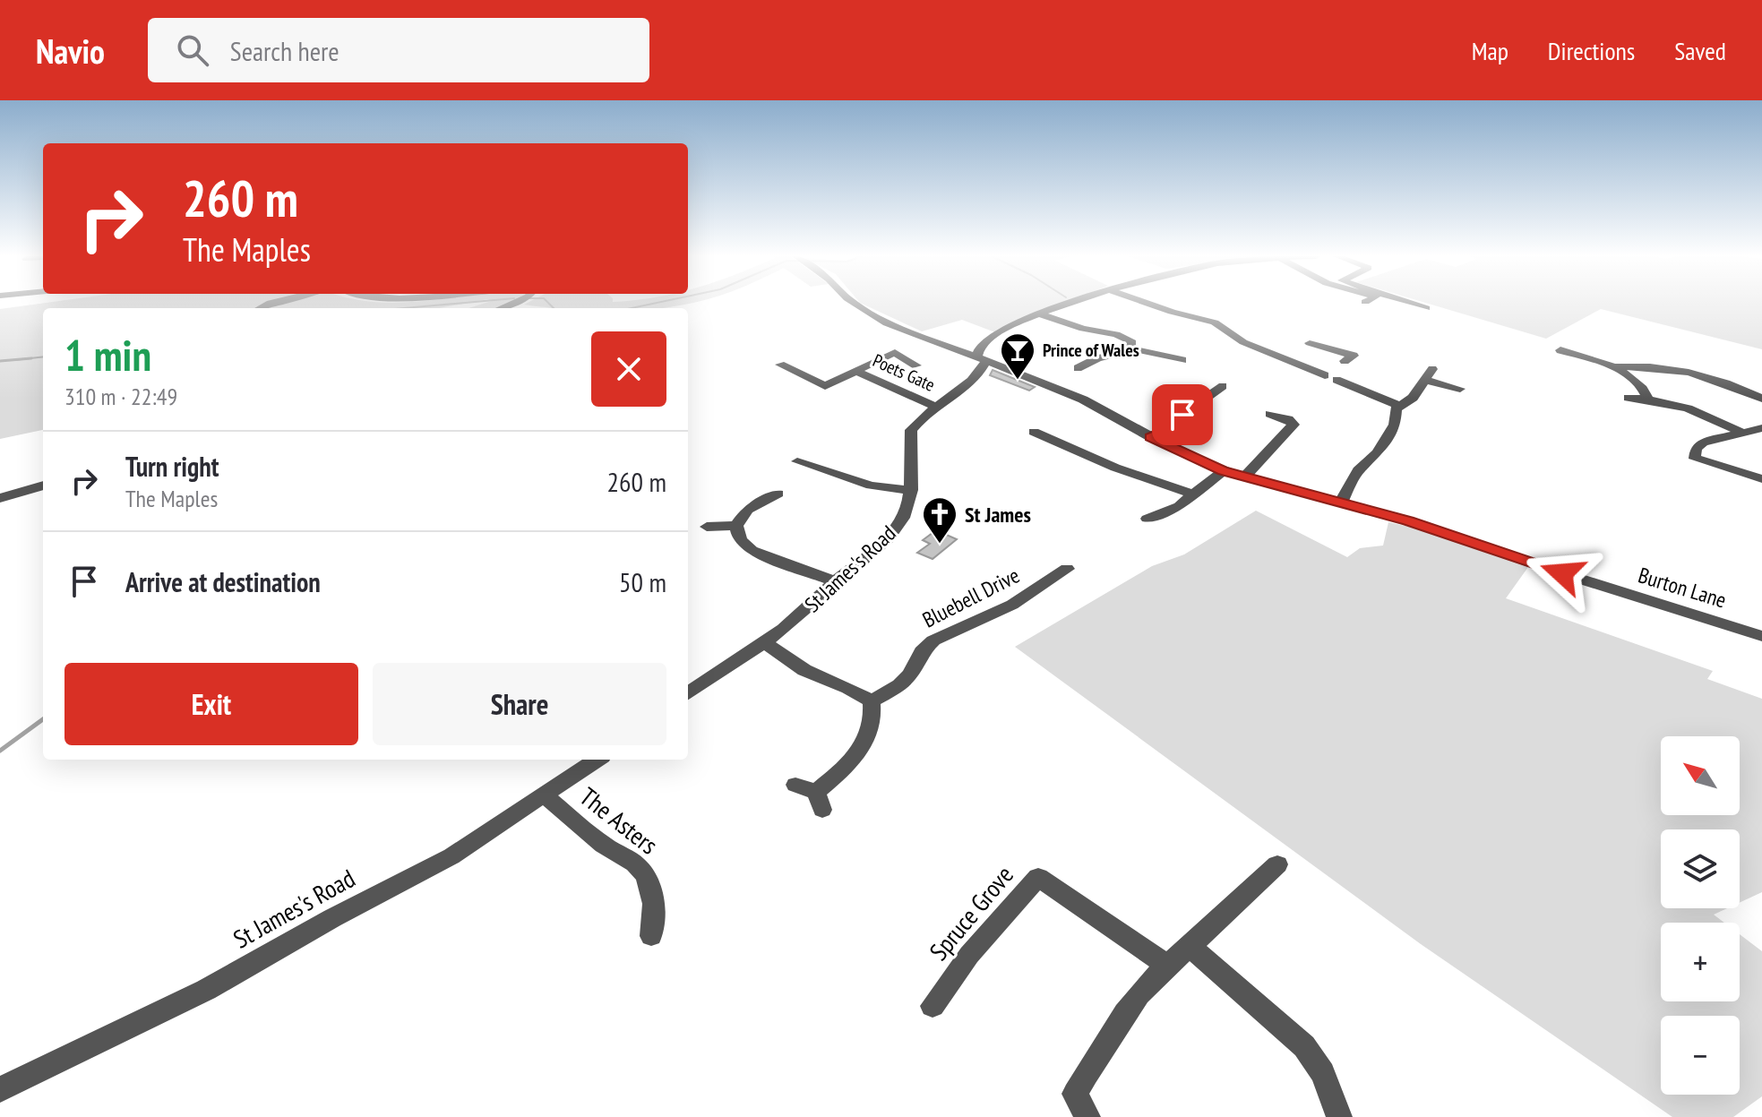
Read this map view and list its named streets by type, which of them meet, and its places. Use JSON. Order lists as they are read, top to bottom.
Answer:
{
  "streets": {
    "street": [
      "Poets Gate",
      "St James's Road",
      "Burton Lane",
      "Bluebell Drive",
      "The Asters",
      "Spruce Grove"
    ]
  },
  "crossings": [
    ["Poets Gate", "St James's Road"],
    ["St James's Road", "Burton Lane"],
    ["St James's Road", "The Asters"]
  ],
  "places": {
    "bar": ["Prince of Wales"],
    "church": ["St James"]
  },
  "north": "top left",
  "page": {
    "header": "Navio",
    "search": "Search here",
    "nav": ["Map", "Directions", "Saved"],
    "turn": ["260 m", "The Maples"],
    "heading": ["1 min", "310 m · 22:49"],
    "list": [
      {
        "name": "Turn right",
        "note": "The Maples",
        "value": "260 m"
      },
      {
        "name": "Arrive at destination",
        "value": "50 m"
      }
    ],
    "buttons": ["Exit", "Share"],
    "map_buttons": ["+", "−"]
  }
}
